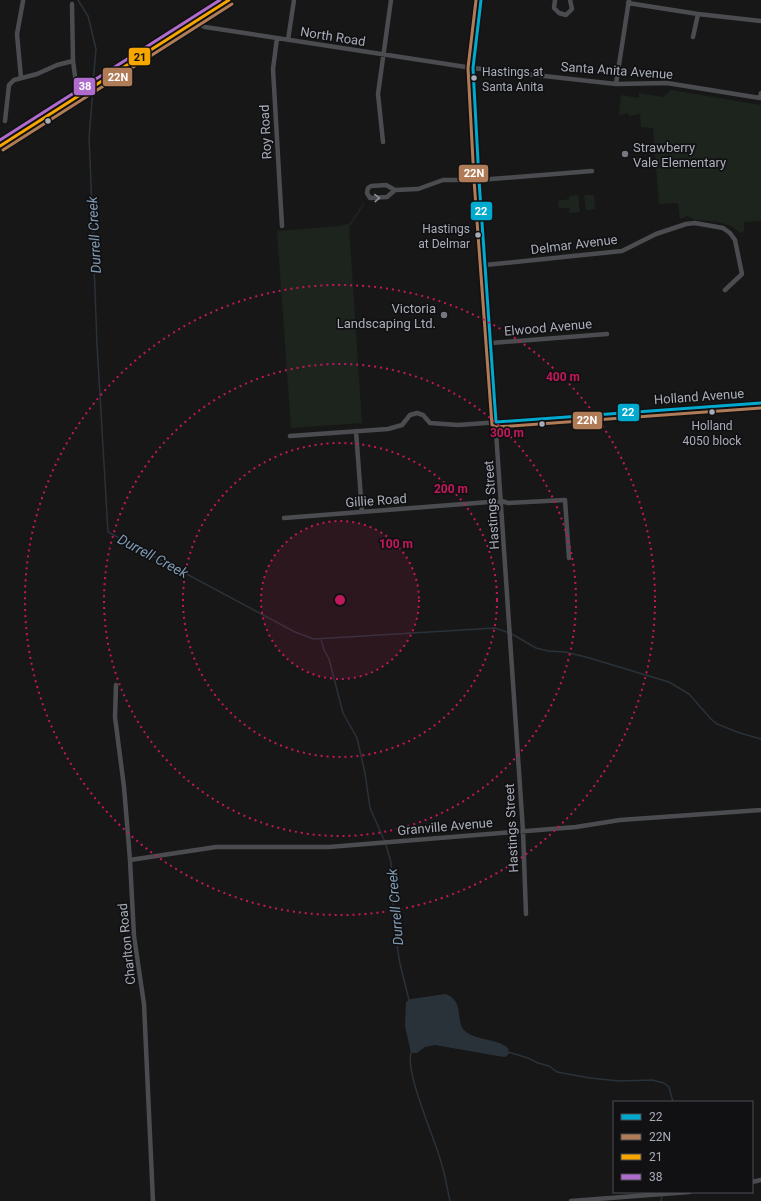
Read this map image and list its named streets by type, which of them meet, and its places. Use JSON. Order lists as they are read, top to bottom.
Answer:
{
  "streets": {
    "street": [
      "North Road",
      "Santa Anita Avenue",
      "Roy Road",
      "Delmar Avenue",
      "Elwood Avenue",
      "Holland Avenue",
      "Gillie Road",
      "Hastings Street",
      "Granville Avenue",
      "Charlton Road"
    ]
  },
  "crossings": [
    ["North Road", "Roy Road"],
    ["Santa Anita Avenue", "Hastings Street"],
    ["Delmar Avenue", "Hastings Street"],
    ["Elwood Avenue", "Hastings Street"],
    ["Holland Avenue", "Hastings Street"],
    ["Gillie Road", "Hastings Street"],
    ["Hastings Street", "Granville Avenue"],
    ["Granville Avenue", "Charlton Road"]
  ],
  "water": ["Durrell Creek"],
  "places": [
    "Hastings at Santa Anita",
    "Strawberry Vale Elementary",
    "Hastings at Delmar",
    "Victoria Landscaping Ltd.",
    "Holland 4050 block"
  ],
  "lines": [
    "transit line 22",
    "transit line 22N",
    "transit line 21",
    "transit line 38"
  ],
  "legend": [
    "22",
    "22N",
    "21",
    "38"
  ],
  "rings": [
    "400 m",
    "300 m",
    "200 m",
    "100 m"
  ]
}
